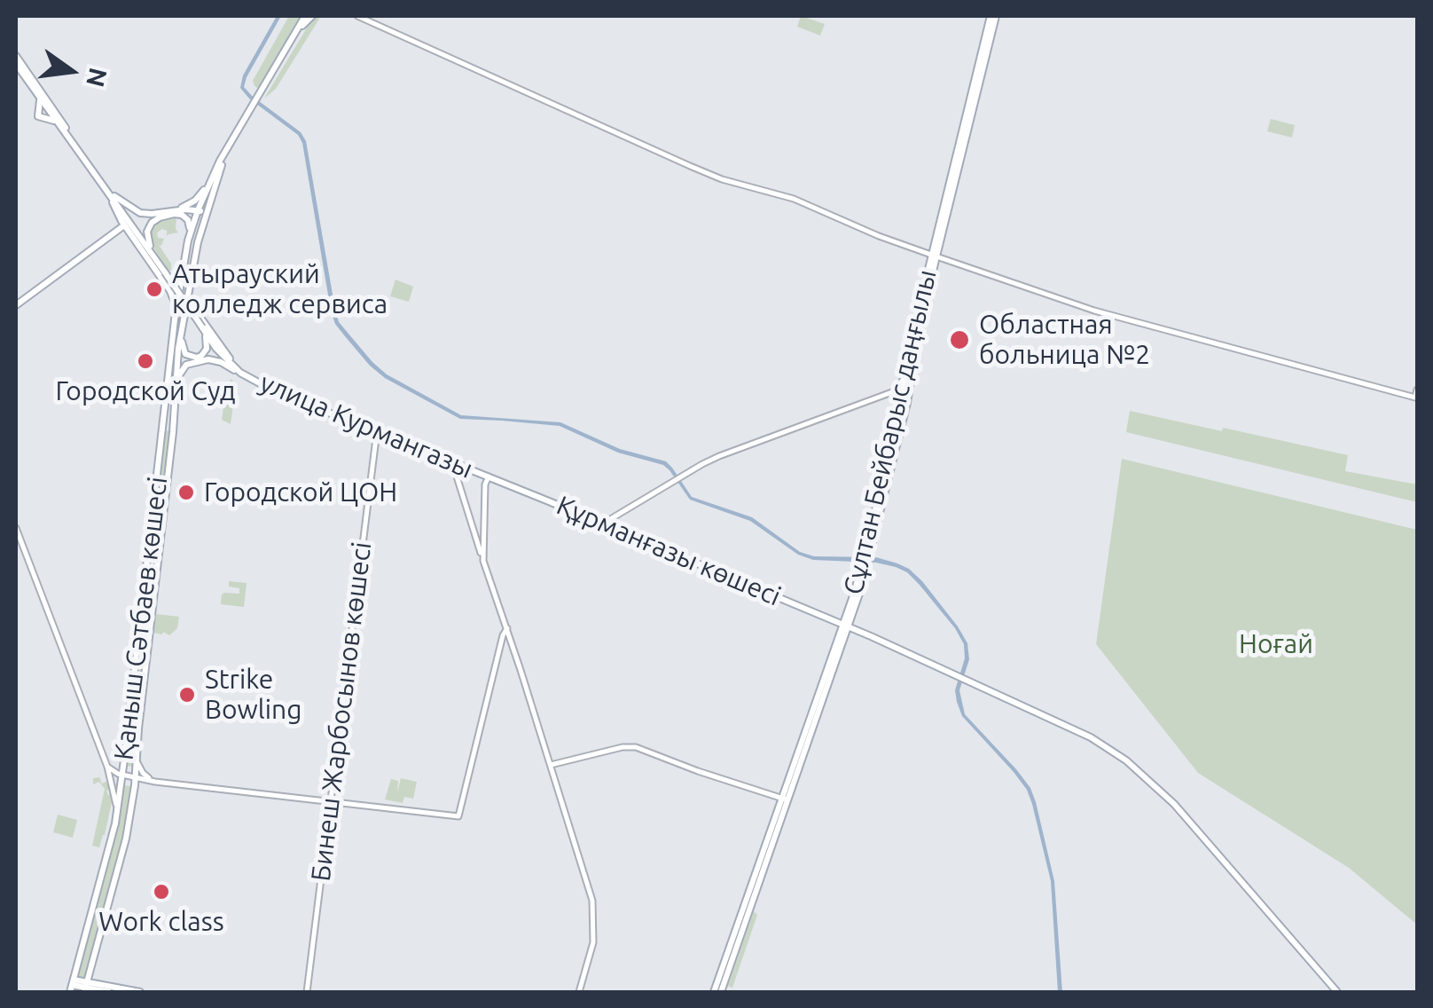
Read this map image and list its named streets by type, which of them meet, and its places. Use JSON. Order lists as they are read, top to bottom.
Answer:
{
  "streets": {
    "main road": [
      "улица Курмангазы",
      "Сұлтан Бейбарыс даңғылы",
      "Құрманғазы көшесі",
      "Қаныш Сәтбаев көшесі"
    ],
    "street": ["Бинеш Жарбосынов көшесі"]
  },
  "crossings": [
    ["улица Курмангазы", "Құрманғазы көшесі"],
    ["улица Курмангазы", "Бинеш Жарбосынов көшесі"],
    ["Сұлтан Бейбарыс даңғылы", "Құрманғазы көшесі"]
  ],
  "parks": ["Ноғай"],
  "places": [
    "Атырауский колледж сервиса",
    "Областная больница №2",
    "Городской Суд",
    "Городской ЦОН",
    "Strike Bowling",
    "Work class"
  ],
  "north": "right"
}
